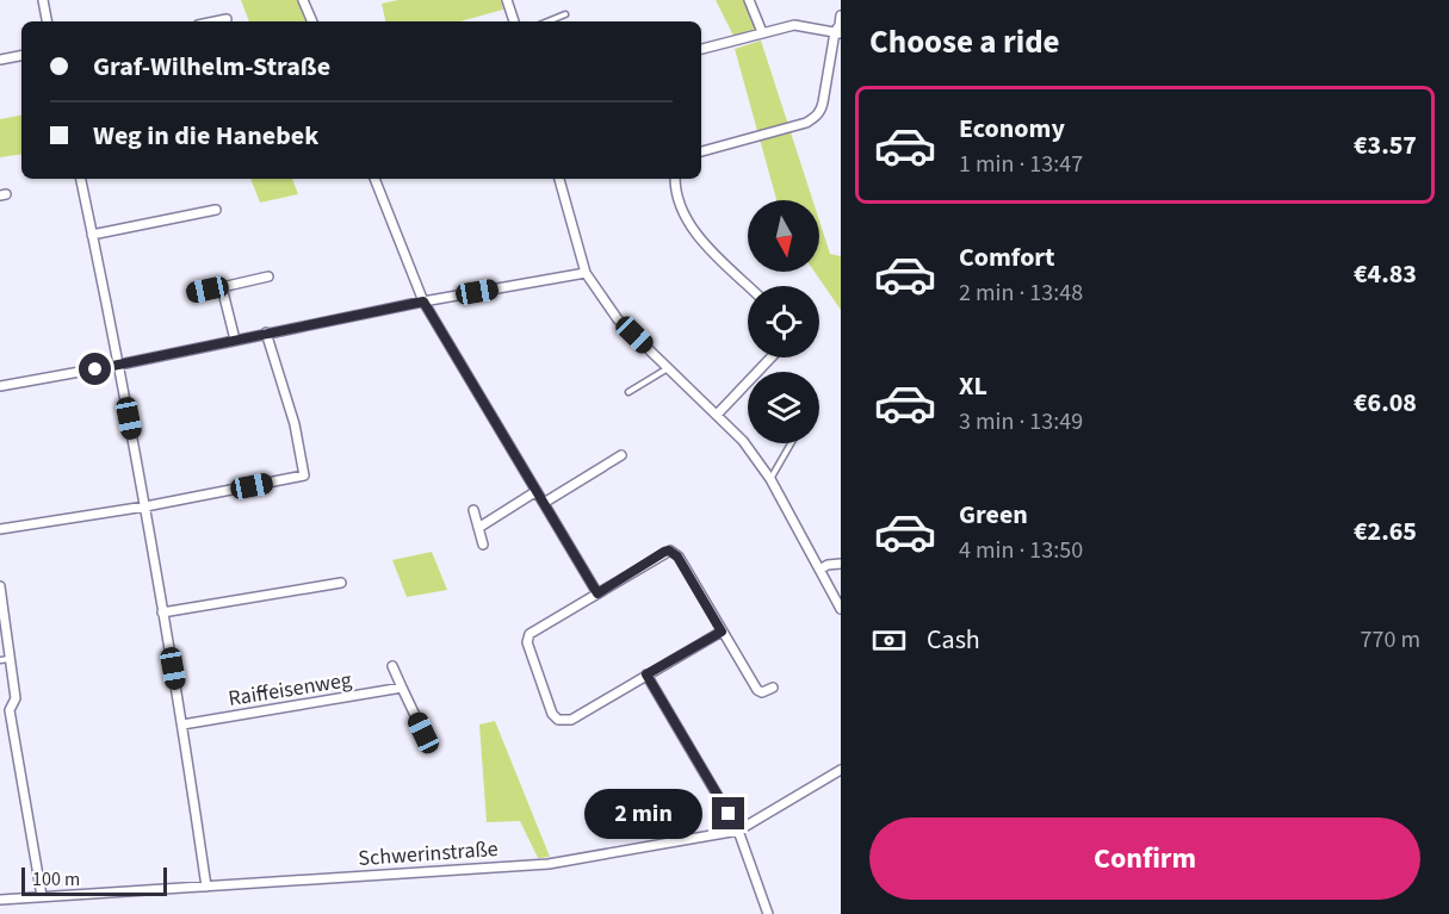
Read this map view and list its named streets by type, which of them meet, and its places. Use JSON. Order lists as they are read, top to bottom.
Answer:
{
  "streets": {
    "street": ["Raiffeisenweg", "Schwerinstraße"]
  },
  "scale_bar": "100 m",
  "north": "bottom",
  "page": {
    "heading": "Choose a ride",
    "banner": ["Graf-Wilhelm-Straße", "Weg in die Hanebek"],
    "list": [
      {
        "name": "Economy",
        "note": "1 min · 13:47",
        "value": "€3.57"
      },
      {
        "name": "Comfort",
        "note": "2 min · 13:48",
        "value": "€4.83"
      },
      {
        "name": "XL",
        "note": "3 min · 13:49",
        "value": "€6.08"
      },
      {
        "name": "Green",
        "note": "4 min · 13:50",
        "value": "€2.65"
      }
    ],
    "pay": ["Cash", "770 m"],
    "bubble": "2 min",
    "buttons": "Confirm",
    "scale": "100 m"
  }
}
